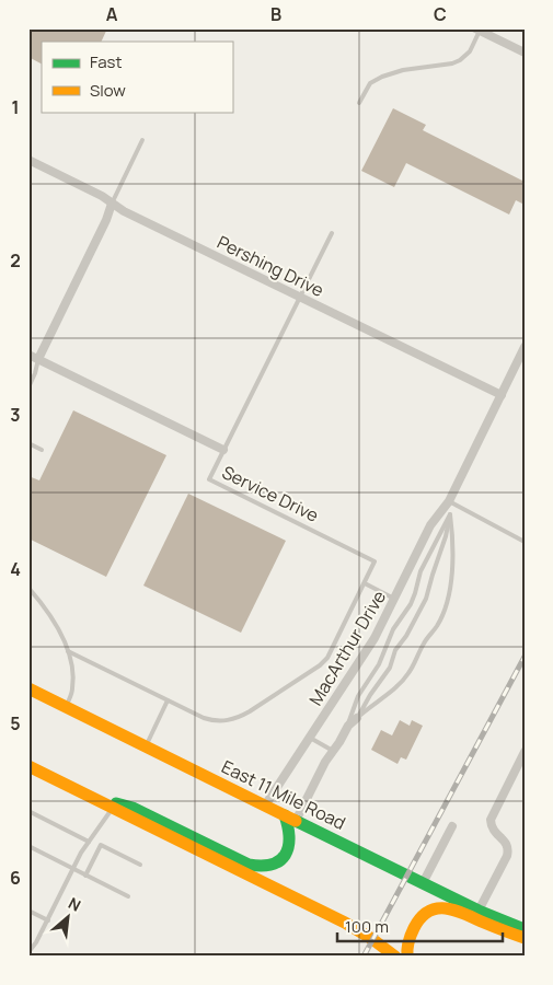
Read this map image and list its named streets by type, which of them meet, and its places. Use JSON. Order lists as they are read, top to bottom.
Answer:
{
  "streets": {
    "main road": ["East 11 Mile Road"],
    "street": ["Pershing Drive", "Service Drive", "MacArthur Drive"]
  },
  "crossings": [
    ["Pershing Drive", "MacArthur Drive"],
    ["MacArthur Drive", "East 11 Mile Road"]
  ],
  "legend": ["Fast", "Slow"],
  "scale_bar": "100 m",
  "north": "top right",
  "grid": {
    "columns": ["A", "B", "C"],
    "rows": [
      "1",
      "2",
      "3",
      "4",
      "5",
      "6"
    ]
  }
}
